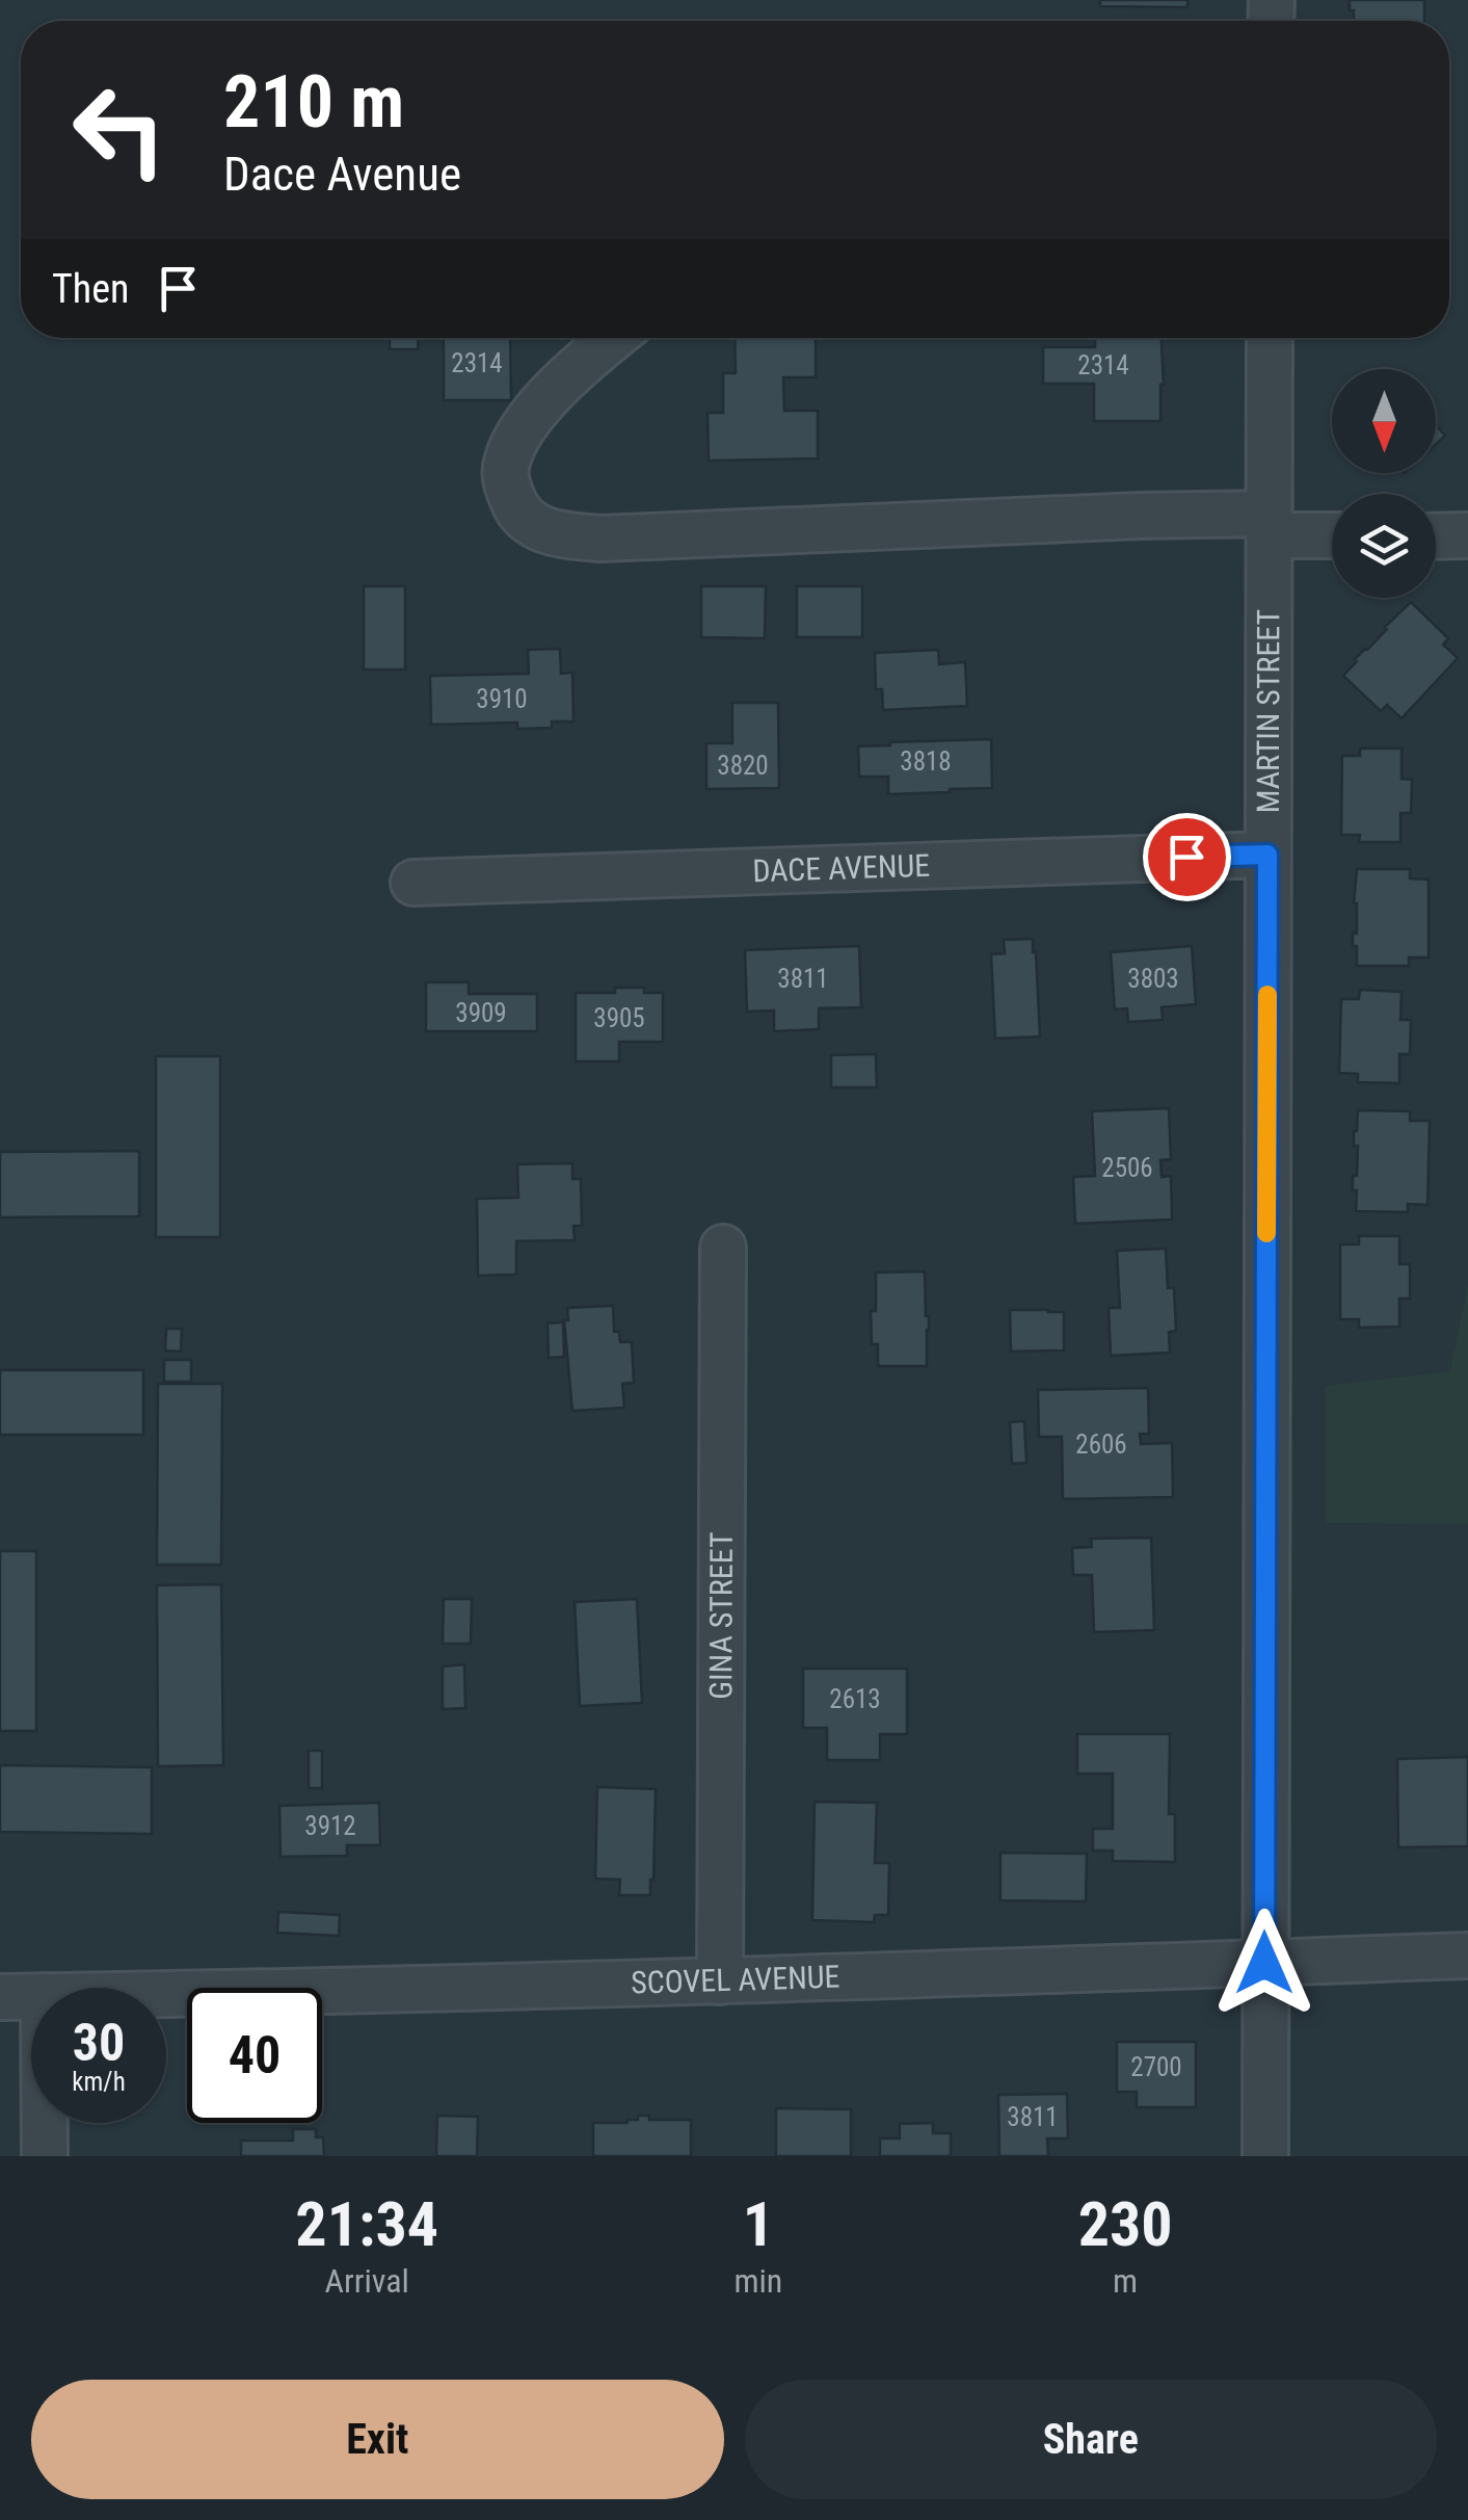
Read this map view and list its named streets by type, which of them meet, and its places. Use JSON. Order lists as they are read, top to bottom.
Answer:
{
  "streets": {
    "street": [
      "MARTIN STREET",
      "DACE AVENUE",
      "GINA STREET",
      "SCOVEL AVENUE"
    ]
  },
  "crossings": [
    ["MARTIN STREET", "DACE AVENUE"],
    ["MARTIN STREET", "SCOVEL AVENUE"],
    ["GINA STREET", "SCOVEL AVENUE"]
  ],
  "house_numbers": [
    "2314",
    "2314",
    "3910",
    "3818",
    "3820",
    "3811",
    "3803",
    "3909",
    "3905",
    "2506",
    "2606",
    "2613",
    "3912",
    "2700",
    "3811"
  ],
  "north": "bottom",
  "page": {
    "turn": ["210 m", "Dace Avenue"],
    "then": "Then",
    "speed": "30 km/h",
    "limit": "40",
    "eta": [
      "21:34",
      "Arrival",
      "1",
      "min",
      "230",
      "m"
    ],
    "buttons": ["Exit", "Share"]
  }
}
